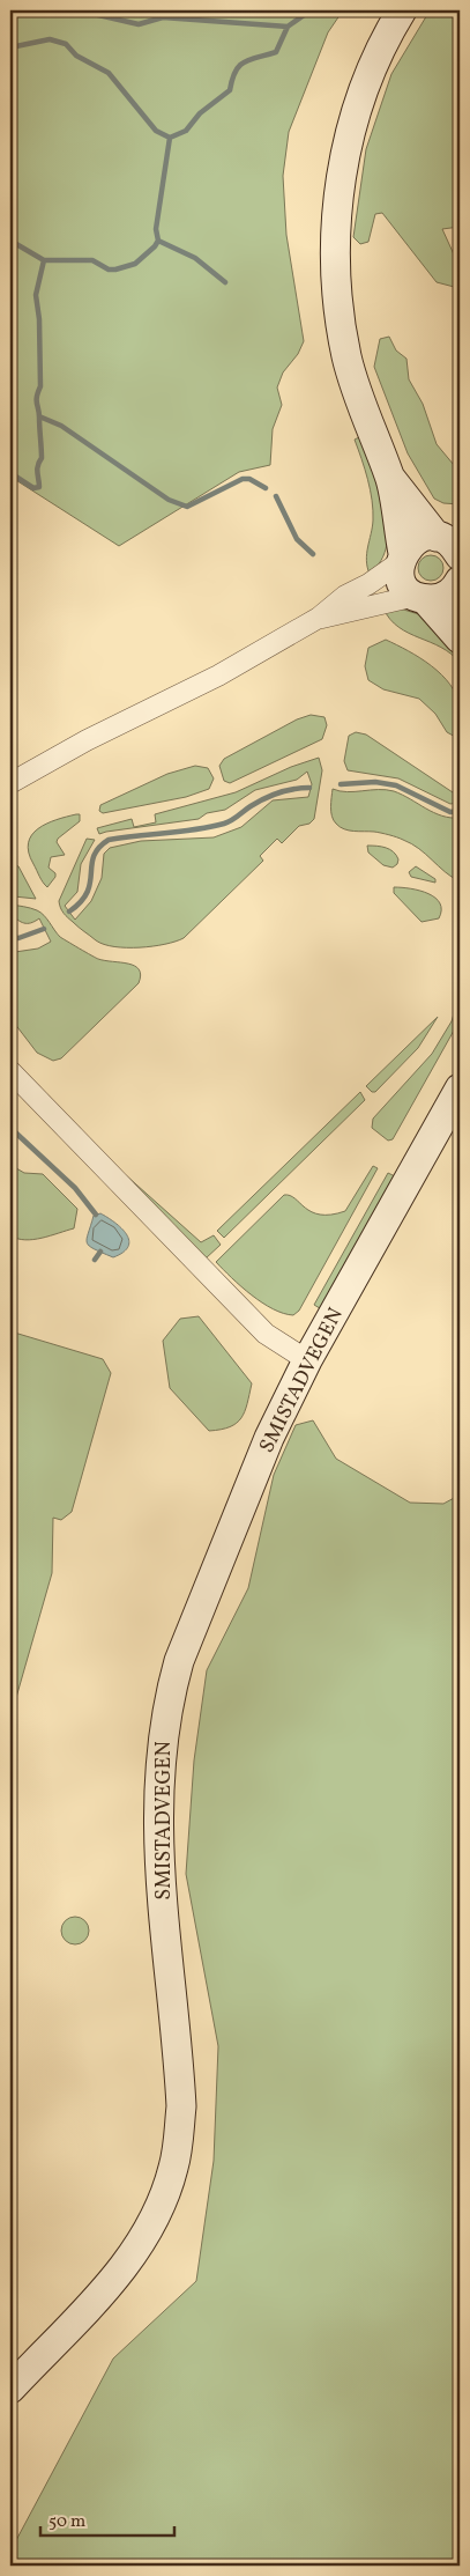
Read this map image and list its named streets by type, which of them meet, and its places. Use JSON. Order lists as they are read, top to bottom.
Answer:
{
  "streets": {
    "street": ["SMISTADVEGEN"]
  },
  "scale_bar": "50 m"
}
